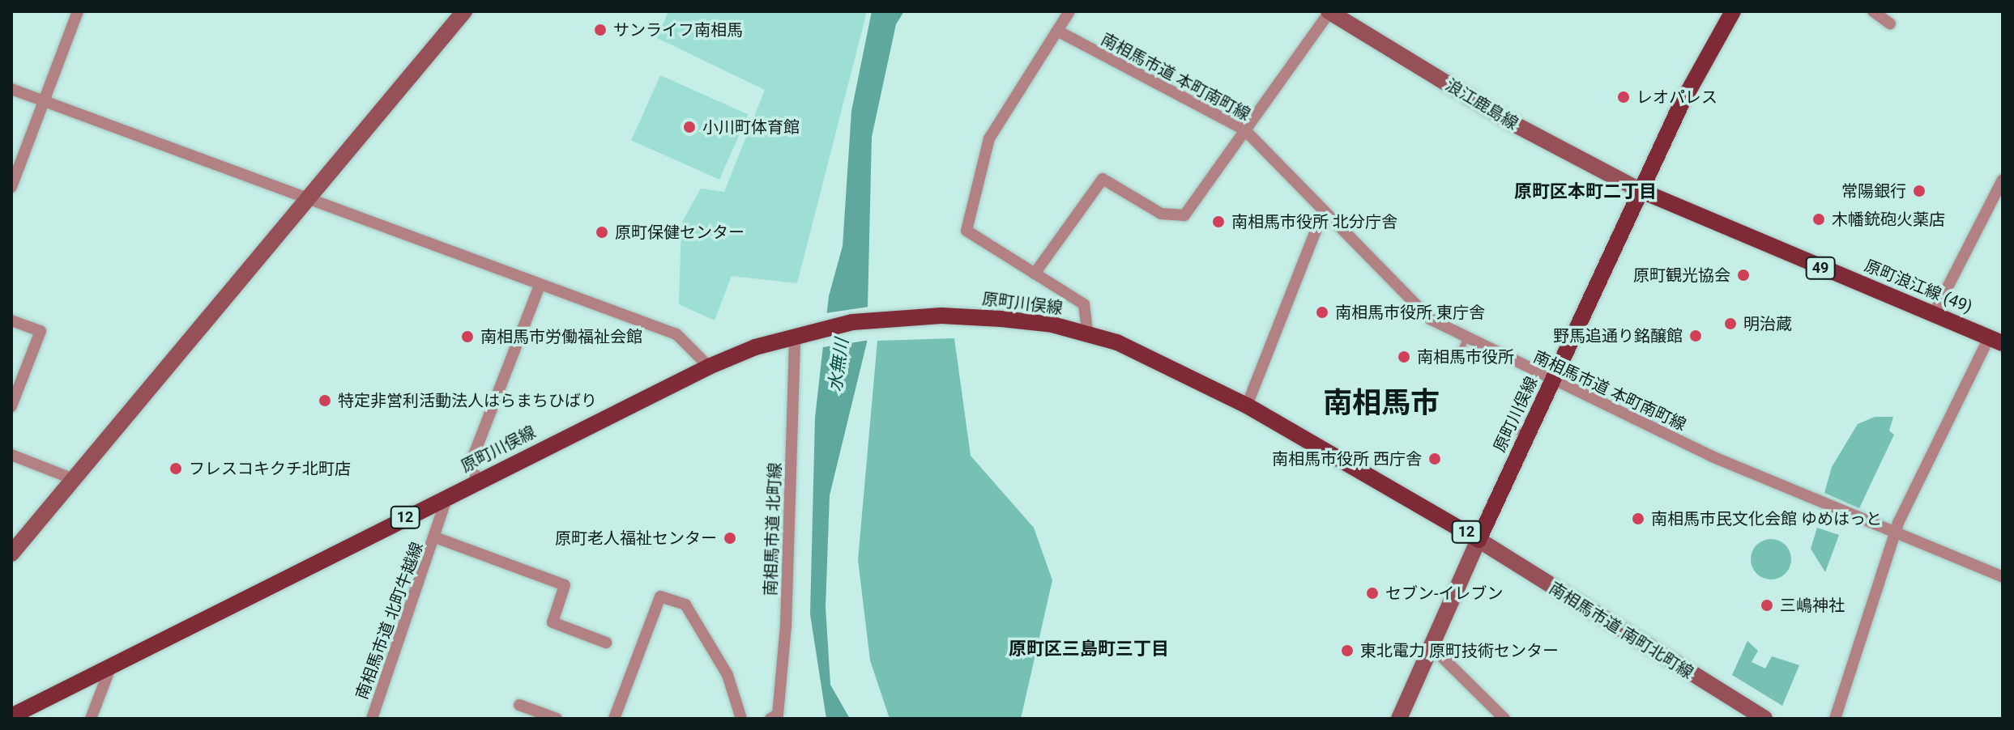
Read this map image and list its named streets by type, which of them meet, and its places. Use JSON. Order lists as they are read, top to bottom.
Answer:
{
  "streets": {
    "main road": [
      "49",
      "原町浪江線 (49)",
      "原町川俣線",
      "12"
    ],
    "street": [
      "南相馬市道 本町南町線",
      "浪江鹿島線",
      "南相馬市道 北町線",
      "南相馬市道 北町牛越線",
      "南相馬市道 南町北町線"
    ]
  },
  "crossings": [
    ["南相馬市道 本町南町線", "原町川俣線"],
    ["浪江鹿島線", "原町浪江線 (49)"],
    ["浪江鹿島線", "原町川俣線"],
    ["原町浪江線 (49)", "原町川俣線"],
    ["原町川俣線", "南相馬市道 北町線"],
    ["原町川俣線", "南相馬市道 北町牛越線"],
    ["原町川俣線", "南相馬市道 南町北町線"]
  ],
  "districts": ["原町区本町二丁目", "南相馬市", "原町区三島町三丁目"],
  "water": ["水無川"],
  "places": [
    "サンライフ南相馬",
    "レオパレス",
    "小川町体育館",
    "常陽銀行",
    "木幡銃砲火薬店",
    "南相馬市役所 北分庁舎",
    "原町保健センター",
    "原町観光協会",
    "南相馬市役所 東庁舎",
    "明治蔵",
    "野馬追通り銘醸館",
    "南相馬市労働福祉会館",
    "南相馬市役所",
    "特定非営利活動法人はらまちひばり",
    "南相馬市役所 西庁舎",
    "フレスコキクチ北町店",
    "南相馬市民文化会館 ゆめはっと",
    "原町老人福祉センター",
    "セブン-イレブン",
    "三嶋神社",
    "東北電力 原町技術センター"
  ]
}
